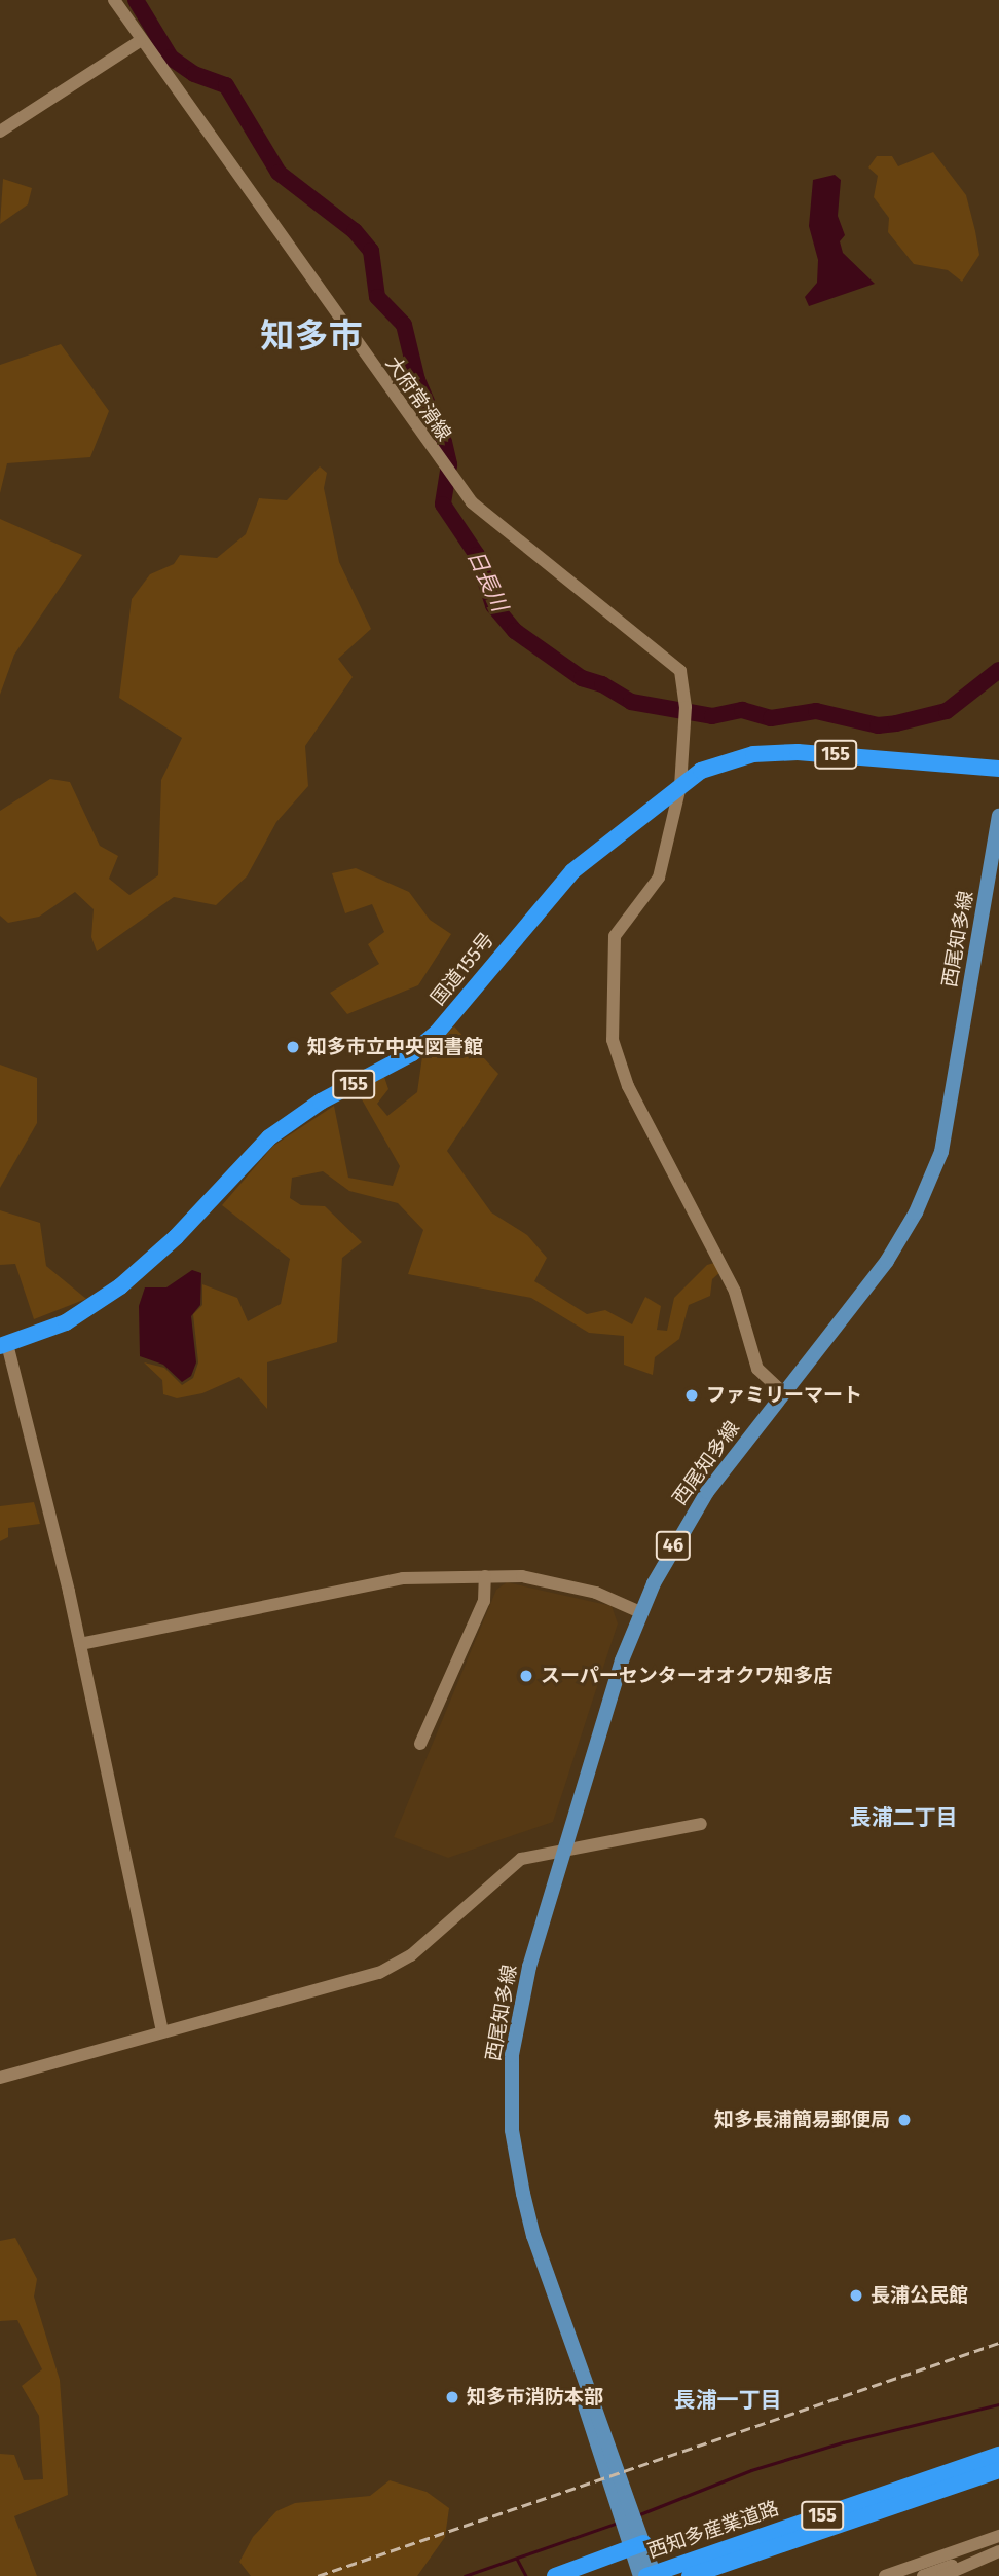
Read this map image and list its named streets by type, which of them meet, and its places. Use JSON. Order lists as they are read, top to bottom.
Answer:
{
  "streets": {
    "highway": ["155", "国道155号", "西知多産業道路"],
    "main road": ["西尾知多線", "46"],
    "street": ["大府常滑線"]
  },
  "crossings": [
    ["大府常滑線", "西尾知多線"],
    ["大府常滑線", "国道155号"],
    ["西尾知多線", "46"],
    ["46", "西知多産業道路"]
  ],
  "districts": ["知多市", "長浦二丁目", "長浦一丁目"],
  "water": ["日長川"],
  "places": [
    "知多市立中央図書館",
    "ファミリーマート",
    "スーパーセンターオオクワ知多店",
    "知多長浦簡易郵便局",
    "長浦公民館",
    "知多市消防本部"
  ]
}
